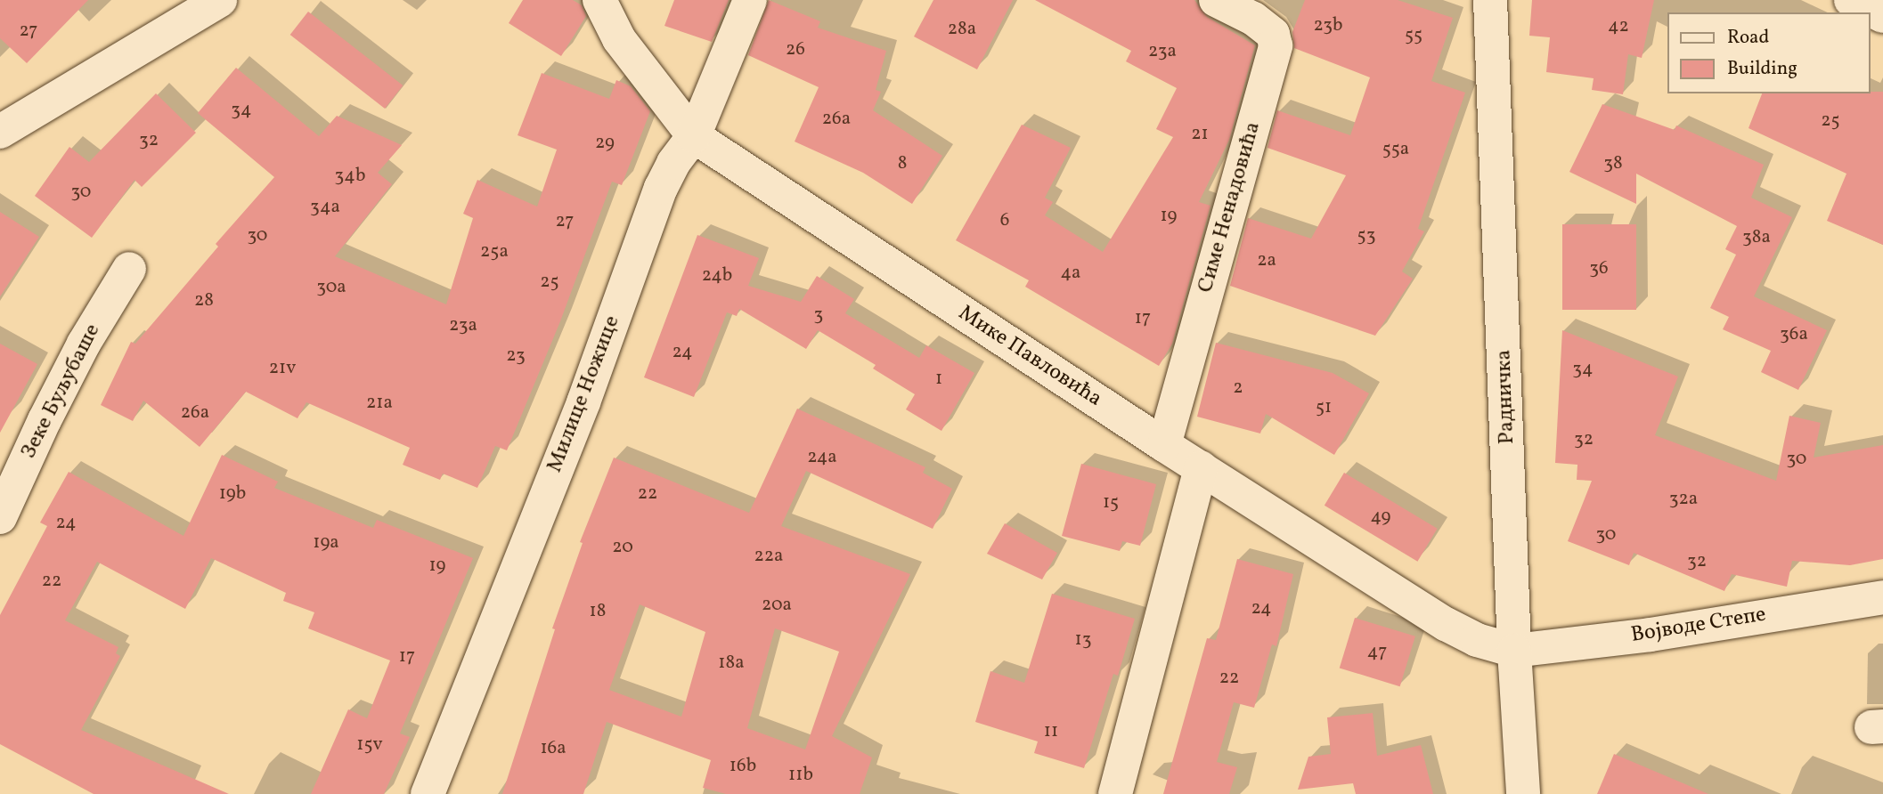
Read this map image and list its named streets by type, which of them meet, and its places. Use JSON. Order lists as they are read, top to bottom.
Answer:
{
  "streets": {
    "street": [
      "Симе Ненадовића",
      "Мике Павловића",
      "Зеке Буљубаше",
      "Милице Ножице",
      "Радничка",
      "Војводе Степе"
    ]
  },
  "crossings": [
    ["Симе Ненадовића", "Мике Павловића"],
    ["Мике Павловића", "Милице Ножице"],
    ["Мике Павловића", "Радничка"],
    ["Мике Павловића", "Војводе Степе"],
    ["Радничка", "Војводе Степе"]
  ],
  "house_numbers": [
    "23b",
    "42",
    "28a",
    "27",
    "55",
    "26",
    "23a",
    "34",
    "26a",
    "25",
    "21",
    "32",
    "29",
    "55a",
    "8",
    "38",
    "34b",
    "30",
    "34a",
    "19",
    "6",
    "27",
    "30",
    "53",
    "38a",
    "25a",
    "2a",
    "36",
    "4a",
    "24b",
    "25",
    "30a",
    "28",
    "3",
    "17",
    "23a",
    "36a",
    "24",
    "23",
    "21v",
    "34",
    "1",
    "2",
    "21a",
    "51",
    "26a",
    "32",
    "24a",
    "30",
    "19b",
    "22",
    "32a",
    "15",
    "49",
    "24",
    "30",
    "19a",
    "20",
    "22a",
    "32",
    "19",
    "22",
    "20a",
    "24",
    "18",
    "13",
    "47",
    "17",
    "18a",
    "22",
    "11",
    "15v",
    "16a",
    "16b",
    "11b"
  ],
  "legend": ["Road", "Building"]
}
